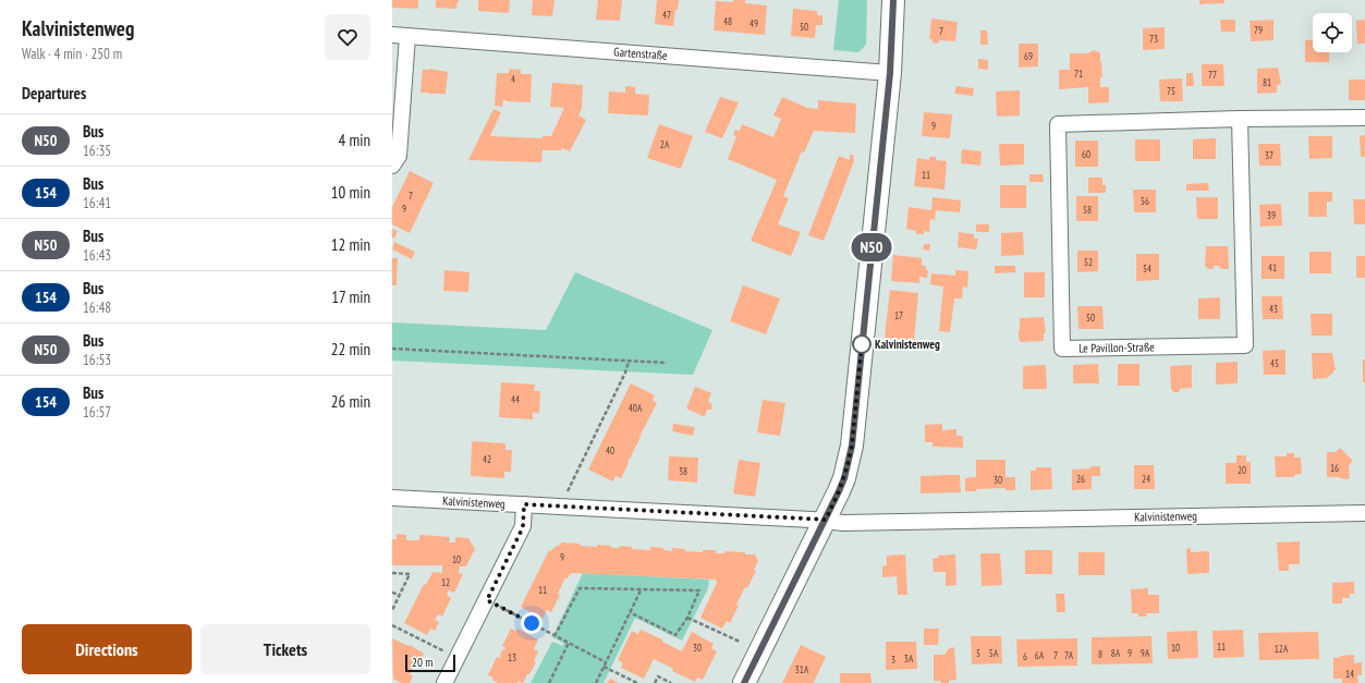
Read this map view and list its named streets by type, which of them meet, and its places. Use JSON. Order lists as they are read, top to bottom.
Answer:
{
  "streets": {
    "street": ["Gartenstraße", "Le Pavillon-Straße", "Kalvinistenweg"]
  },
  "places": ["Kalvinistenweg"],
  "lines": ["bus line N50"],
  "house_numbers": [
    "47",
    "48",
    "49",
    "50",
    "79",
    "7",
    "73",
    "69",
    "71",
    "77",
    "4",
    "81",
    "75",
    "9",
    "2A",
    "60",
    "37",
    "11",
    "7",
    "56",
    "9",
    "58",
    "39",
    "52",
    "41",
    "54",
    "43",
    "17",
    "50",
    "45",
    "44",
    "40A",
    "40",
    "42",
    "16",
    "20",
    "38",
    "26",
    "24",
    "30",
    "9",
    "10",
    "12",
    "11",
    "11",
    "30",
    "10",
    "12A",
    "5",
    "5A",
    "8A",
    "9",
    "9A",
    "8",
    "6A",
    "7",
    "7A",
    "6",
    "13",
    "3A",
    "3",
    "31A",
    "14"
  ],
  "scale_bar": "20 m",
  "page": {
    "heading": [
      ["Kalvinistenweg", "Walk · 4 min · 250 m"],
      "Departures"
    ],
    "on_map": "N50",
    "list": [
      {
        "mark": "N50",
        "name": "Bus",
        "note": "16:35",
        "value": "4 min"
      },
      {
        "mark": "154",
        "name": "Bus",
        "note": "16:41",
        "value": "10 min"
      },
      {
        "mark": "N50",
        "name": "Bus",
        "note": "16:43",
        "value": "12 min"
      },
      {
        "mark": "154",
        "name": "Bus",
        "note": "16:48",
        "value": "17 min"
      },
      {
        "mark": "N50",
        "name": "Bus",
        "note": "16:53",
        "value": "22 min"
      },
      {
        "mark": "154",
        "name": "Bus",
        "note": "16:57",
        "value": "26 min"
      }
    ],
    "buttons": ["Directions", "Tickets"],
    "scale": "20 m"
  }
}
